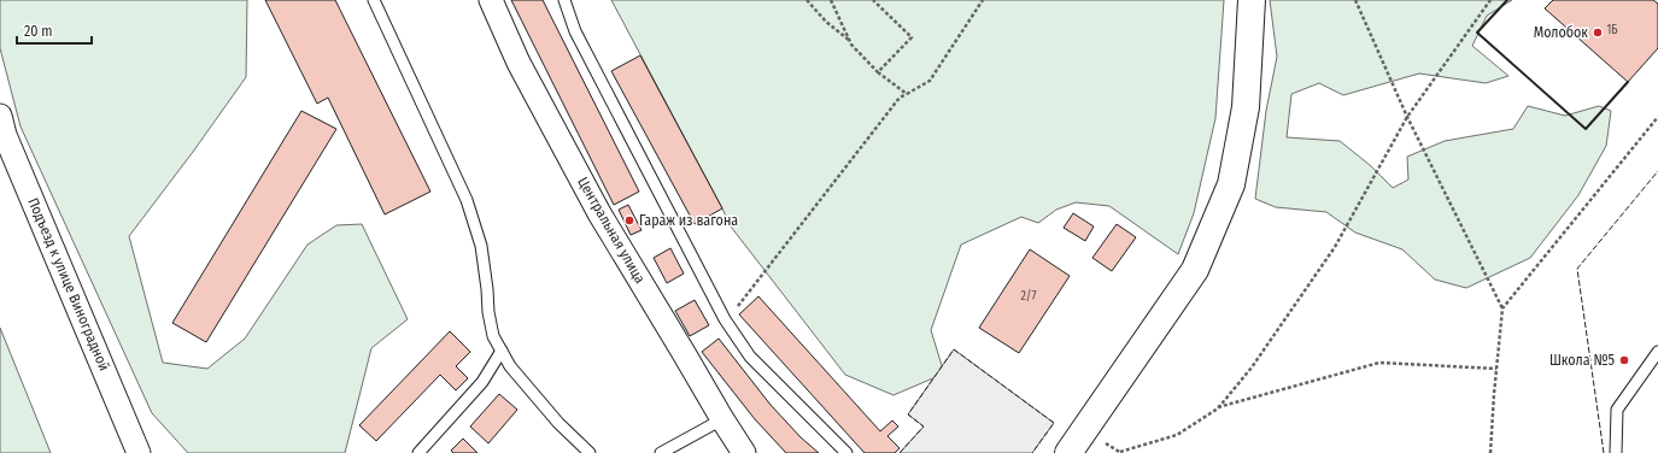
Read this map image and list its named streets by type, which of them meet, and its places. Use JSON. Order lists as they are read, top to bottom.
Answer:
{
  "streets": {
    "street": ["Центральная улица", "Подъезд к улице Виноградной"]
  },
  "places": ["Молобок", "Гараж из вагона", "Школа №5"],
  "house_numbers": ["1Б", "2/7"],
  "scale_bar": "20 m"
}
